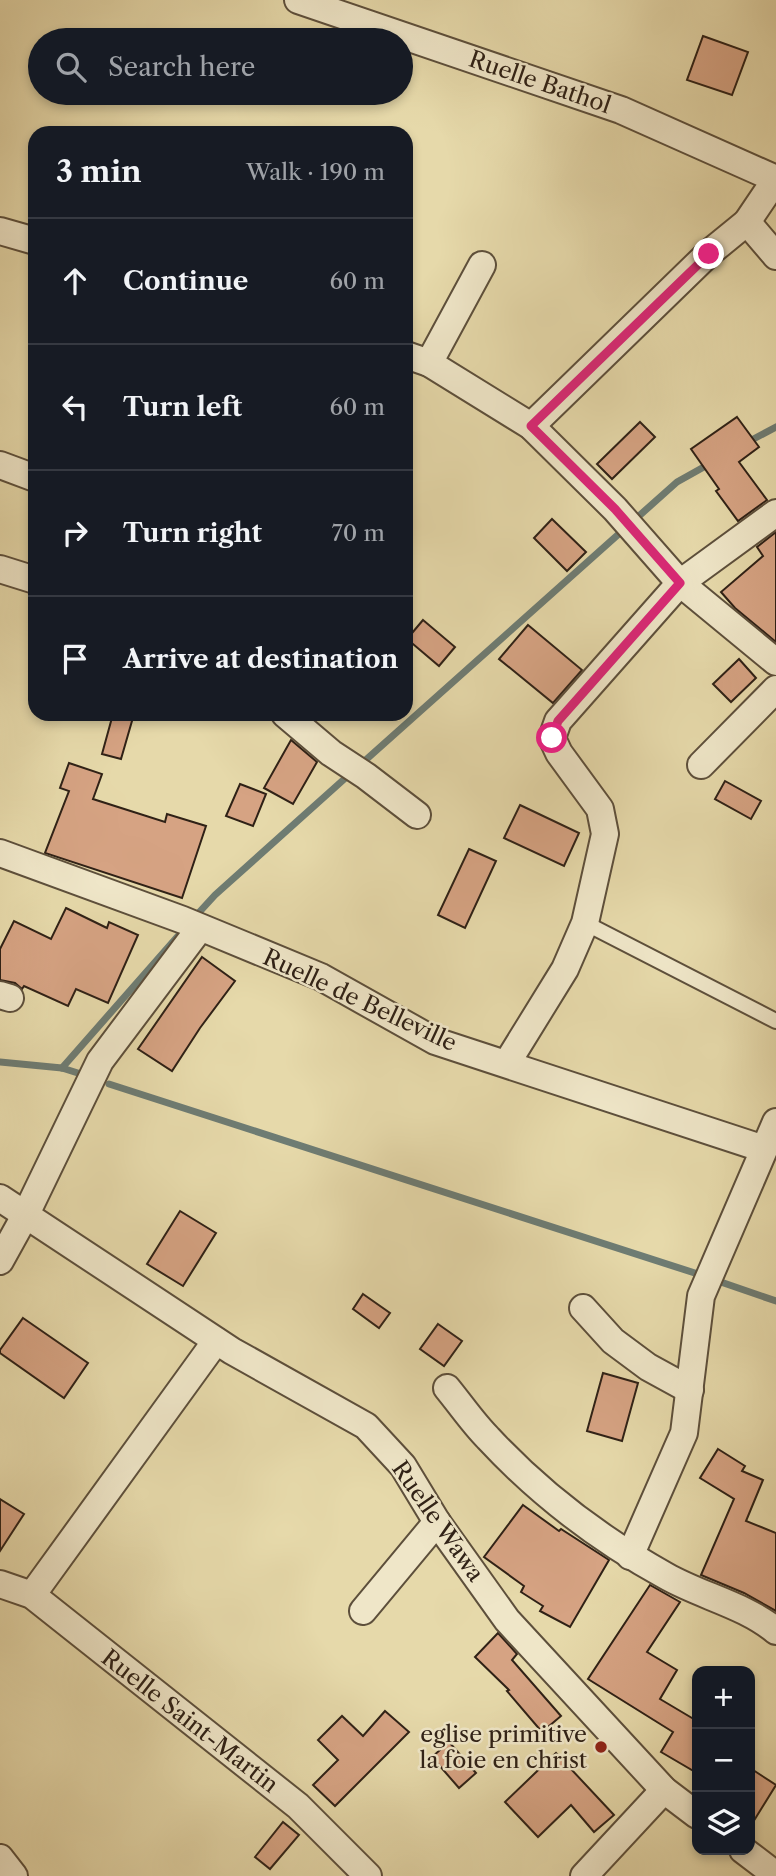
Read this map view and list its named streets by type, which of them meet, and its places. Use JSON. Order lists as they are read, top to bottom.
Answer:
{
  "streets": {
    "street": [
      "Ruelle Bathol",
      "Ruelle de Belleville",
      "Ruelle Wawa",
      "Ruelle Saint-Martin"
    ]
  },
  "places": ["eglise primitive la foie en christ"],
  "page": {
    "search": "Search here",
    "heading": ["3 min", "Walk · 190 m"],
    "list": [
      ["Continue", "60 m"],
      ["Turn left", "60 m"],
      ["Turn right", "70 m"],
      "Arrive at destination"
    ],
    "map_buttons": ["+", "−"]
  }
}
